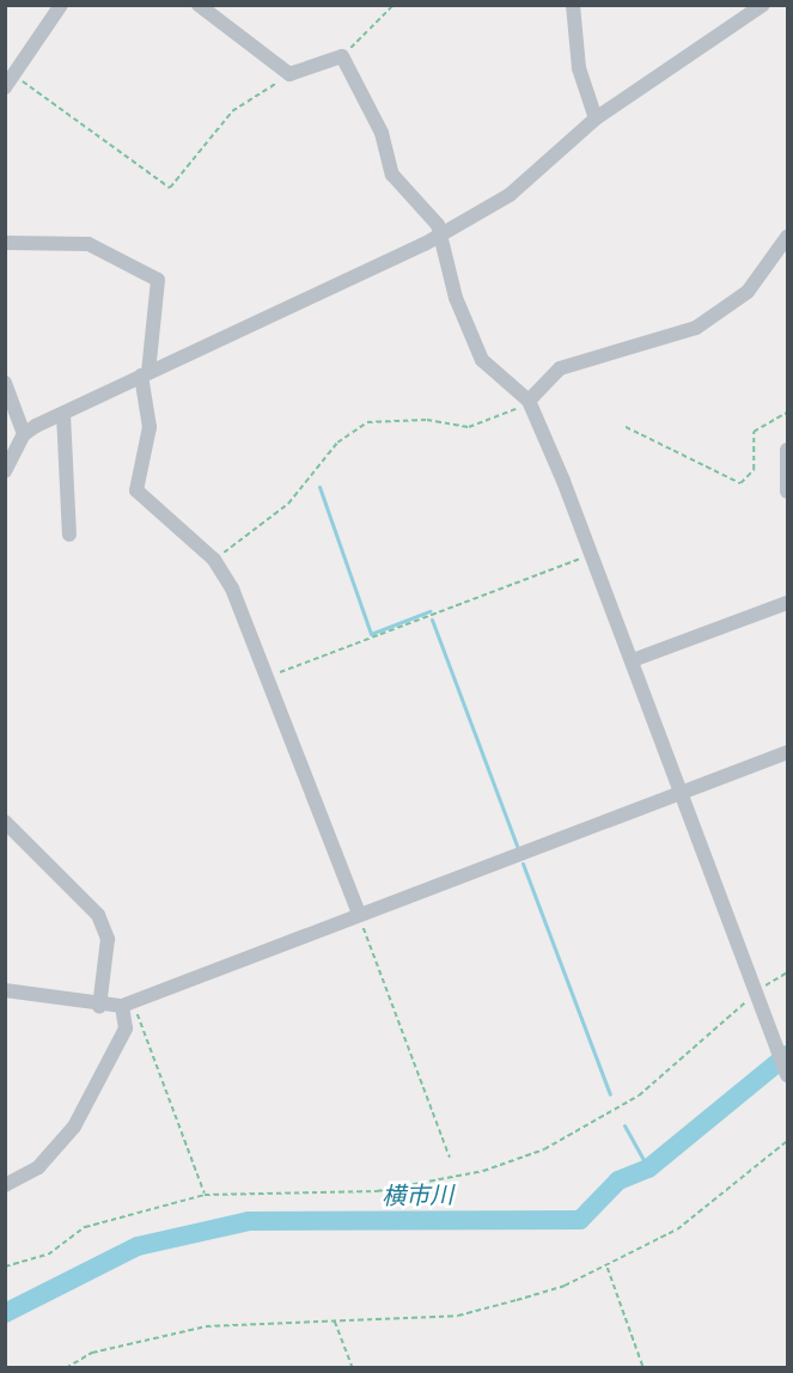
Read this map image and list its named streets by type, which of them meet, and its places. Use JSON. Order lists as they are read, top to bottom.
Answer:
{
  "water": ["横市川"]
}
